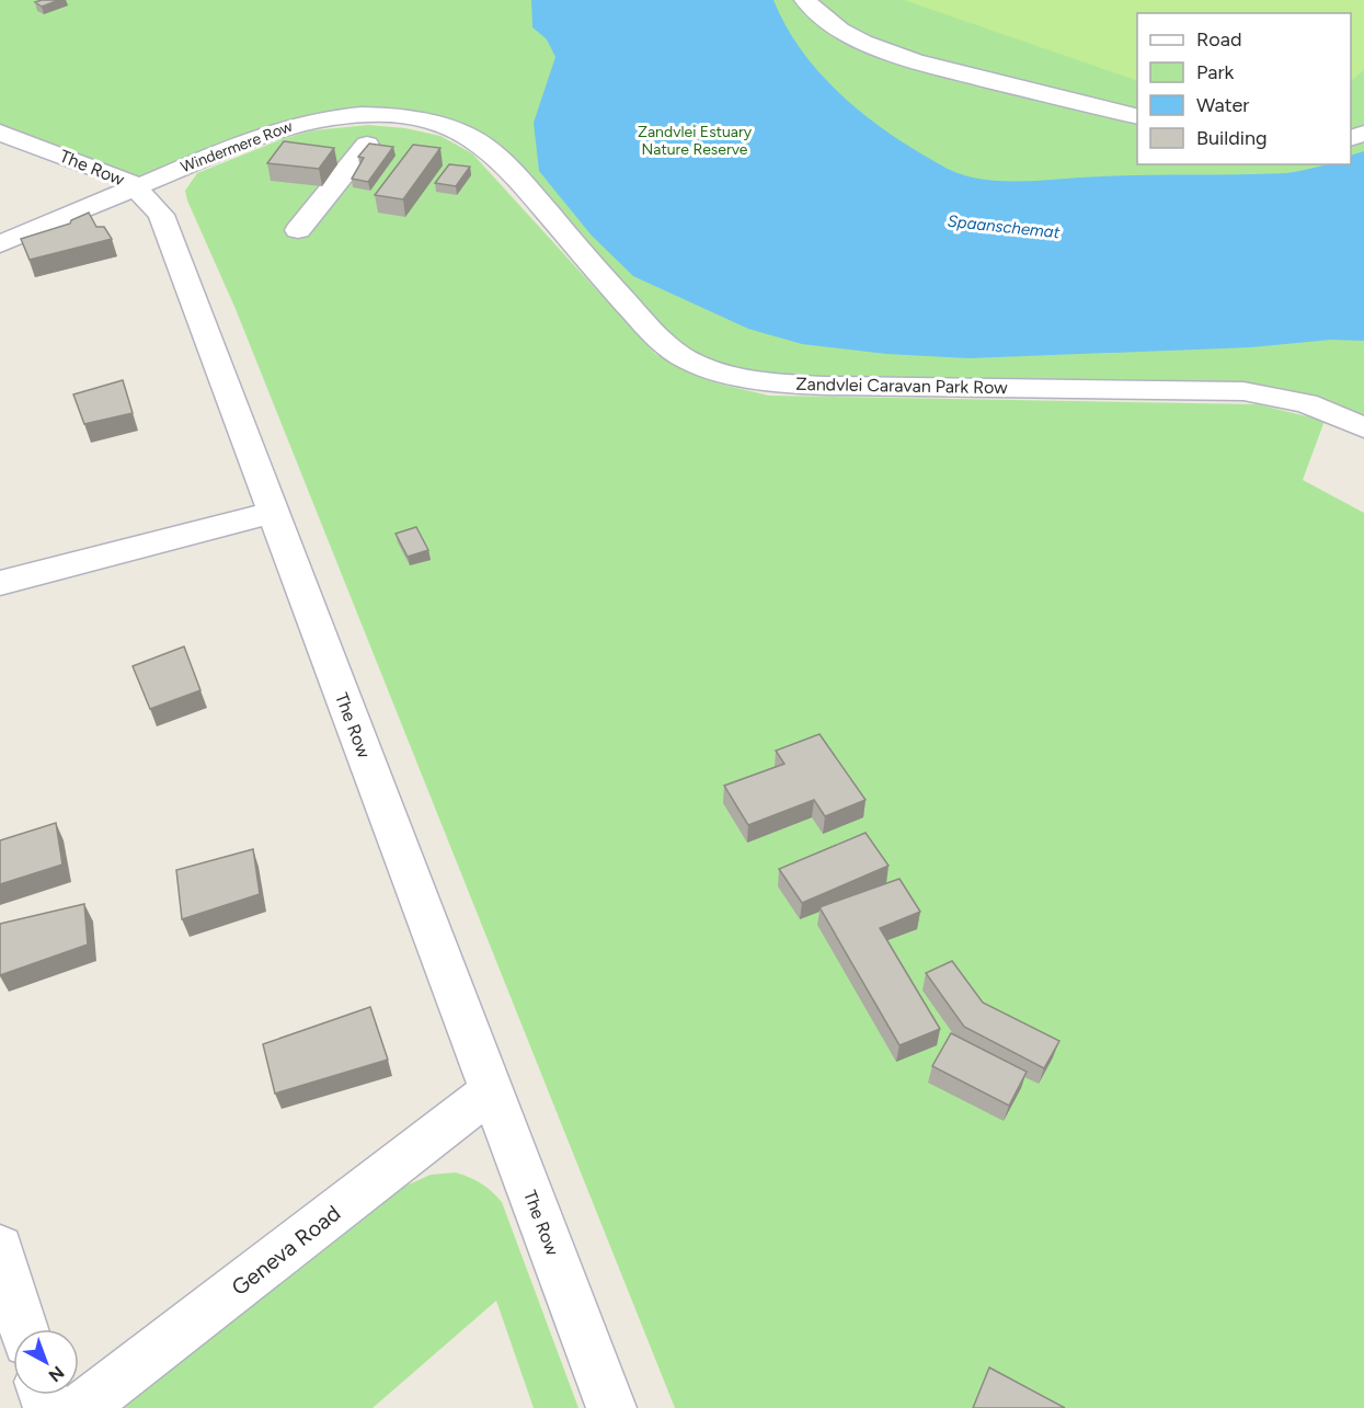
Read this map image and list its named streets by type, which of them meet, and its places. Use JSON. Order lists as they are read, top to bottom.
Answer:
{
  "streets": {
    "street": [
      "Windermere Row",
      "The Row",
      "Zandvlei Caravan Park Row",
      "Geneva Road"
    ]
  },
  "crossings": [
    ["Windermere Row", "The Row"],
    ["Windermere Row", "Zandvlei Caravan Park Row"],
    ["The Row", "Geneva Road"]
  ],
  "water": ["Spaanschemat"],
  "parks": ["Zandvlei Estuary Nature Reserve"],
  "legend": [
    "Road",
    "Park",
    "Water",
    "Building"
  ],
  "north": "bottom right"
}
